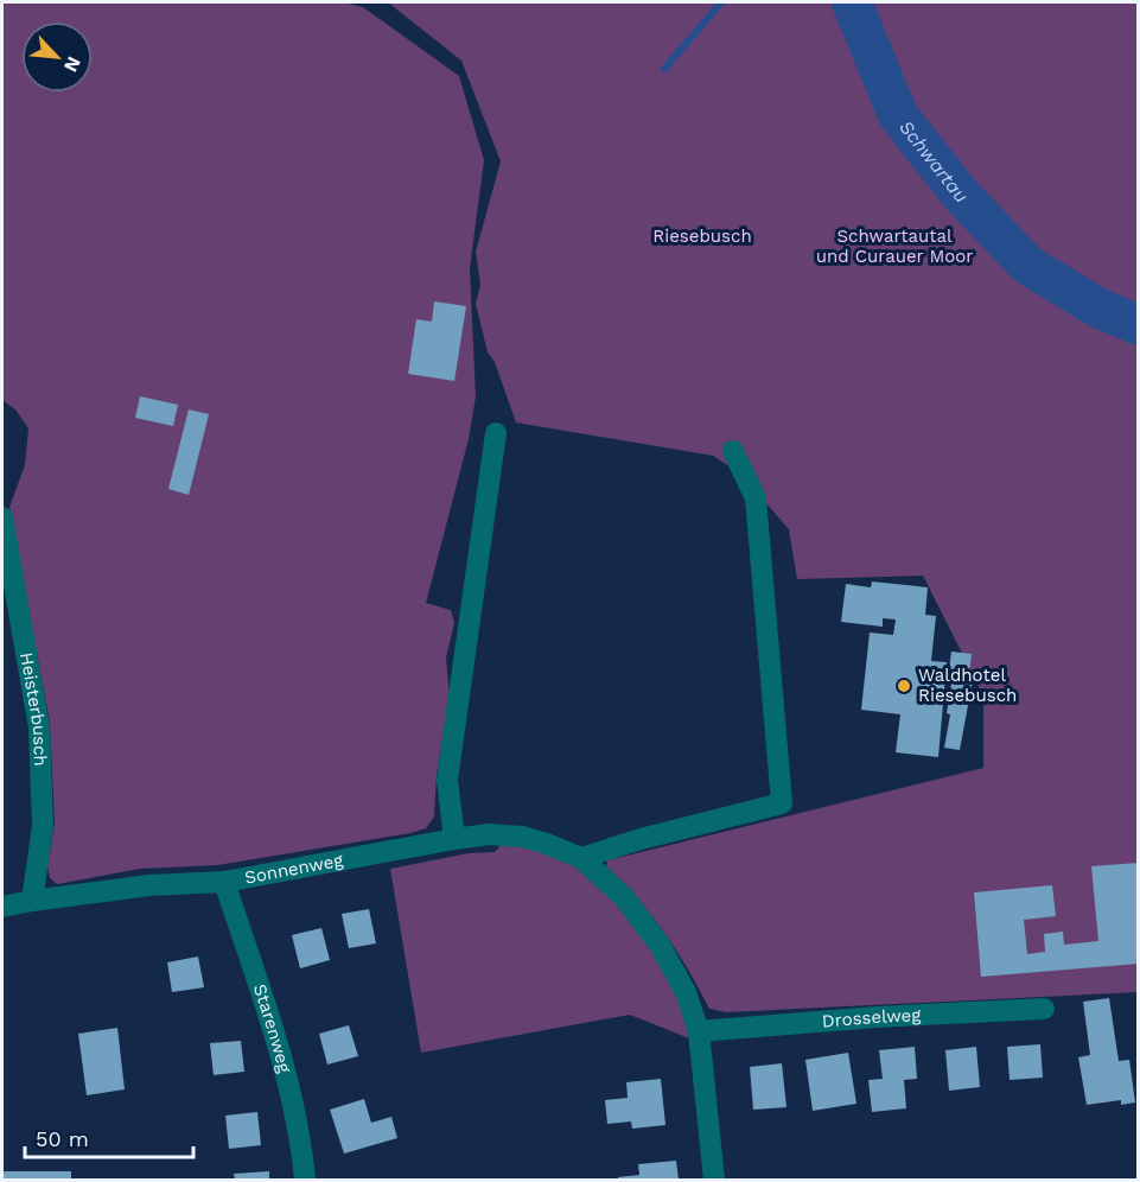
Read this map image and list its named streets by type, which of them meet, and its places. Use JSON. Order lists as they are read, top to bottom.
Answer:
{
  "streets": {
    "street": [
      "Heisterbusch",
      "Sonnenweg",
      "Drosselweg",
      "Starenweg"
    ]
  },
  "crossings": [
    ["Heisterbusch", "Sonnenweg"],
    ["Sonnenweg", "Drosselweg"],
    ["Sonnenweg", "Starenweg"]
  ],
  "water": ["Schwartau"],
  "parks": ["Riesebusch", "Schwartautal und Curauer Moor"],
  "places": ["Waldhotel Riesebusch"],
  "scale_bar": "50 m",
  "north": "bottom right"
}
